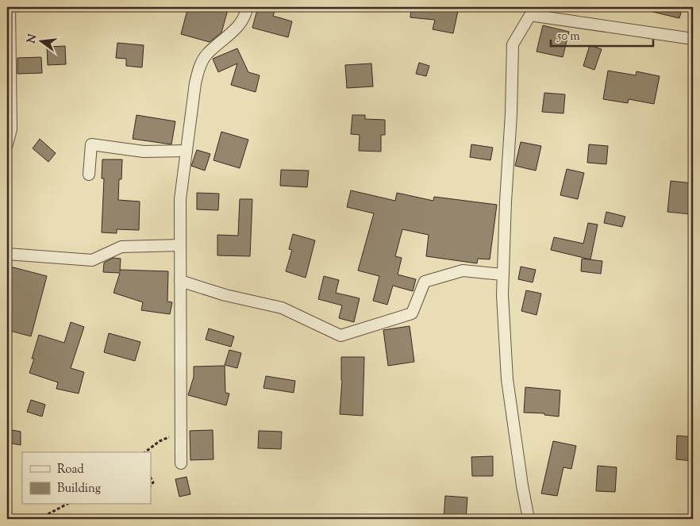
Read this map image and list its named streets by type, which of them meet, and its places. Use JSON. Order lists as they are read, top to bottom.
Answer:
{
  "legend": ["Road", "Building"],
  "scale_bar": "50 m",
  "north": "left"
}
